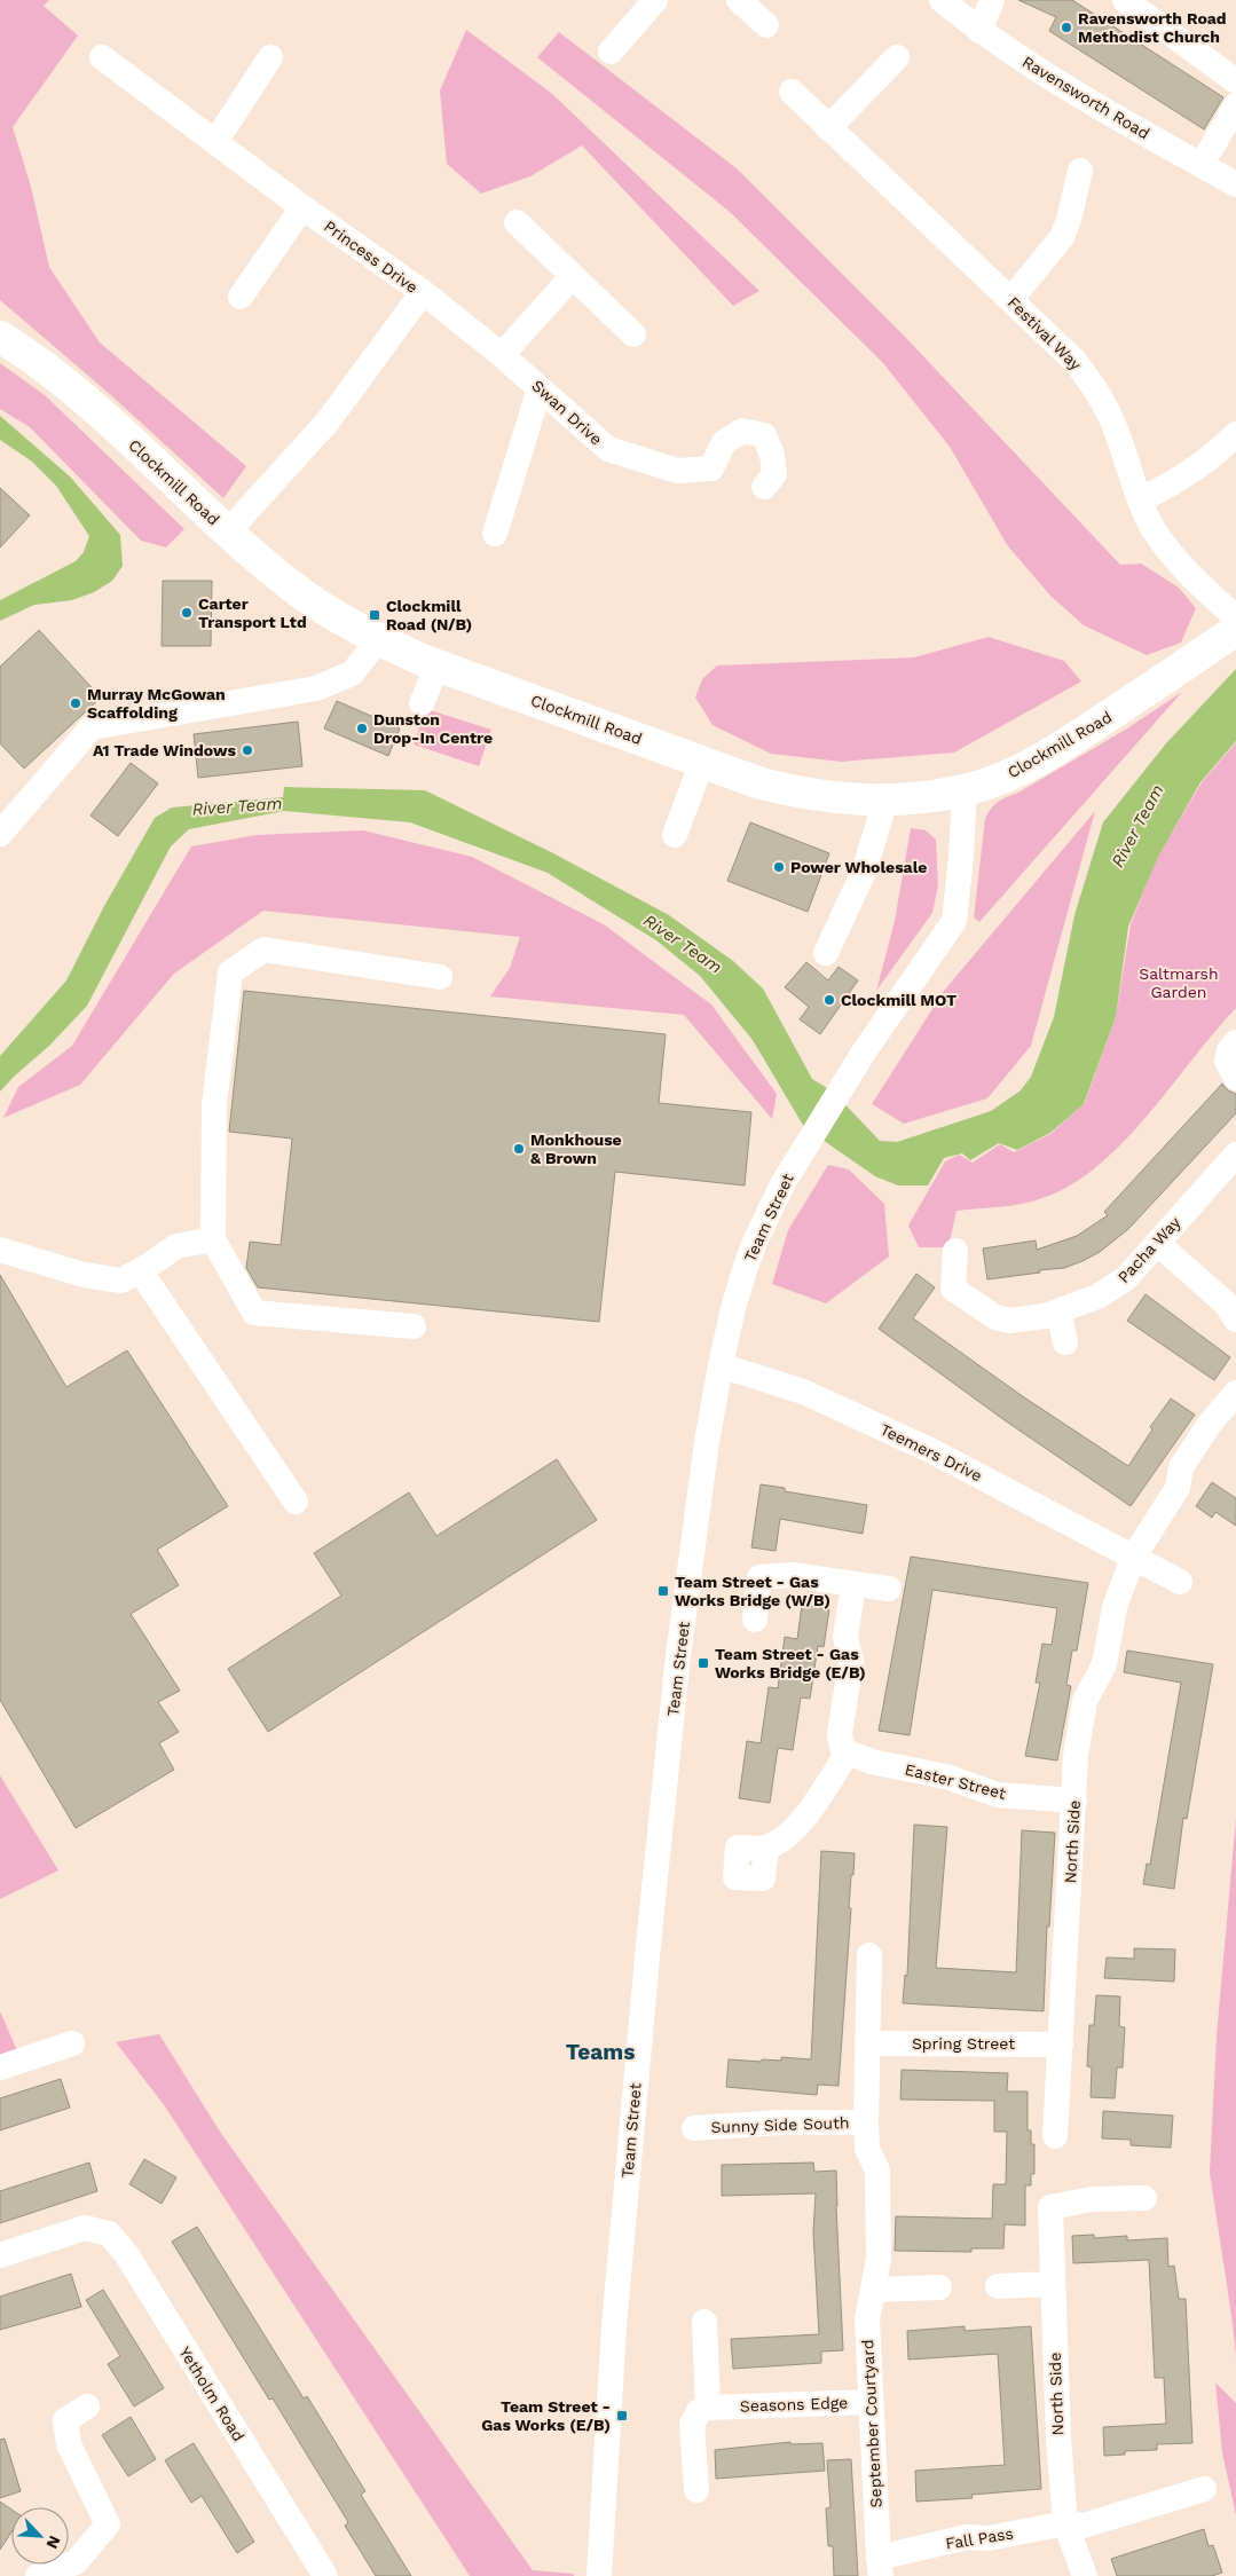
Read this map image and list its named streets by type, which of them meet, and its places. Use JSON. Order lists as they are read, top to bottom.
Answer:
{
  "streets": {
    "main road": ["Clockmill Road"],
    "street": [
      "Ravensworth Road",
      "Princess Drive",
      "Festival Way",
      "Swan Drive",
      "Team Street",
      "Pacha Way",
      "Teemers Drive",
      "Easter Street",
      "North Side",
      "Spring Street",
      "Sunny Side South",
      "Yetholm Road",
      "Seasons Edge",
      "September Courtyard",
      "Fall Pass"
    ]
  },
  "crossings": [
    ["Princess Drive", "Swan Drive"],
    ["Princess Drive", "Clockmill Road"],
    ["Clockmill Road", "Team Street"],
    ["Team Street", "Teemers Drive"],
    ["Teemers Drive", "North Side"],
    ["Easter Street", "North Side"],
    ["North Side", "Spring Street"],
    ["North Side", "Fall Pass"],
    ["Spring Street", "September Courtyard"],
    ["Sunny Side South", "September Courtyard"],
    ["Seasons Edge", "September Courtyard"],
    ["September Courtyard", "Fall Pass"]
  ],
  "districts": ["Teams"],
  "water": ["River Team"],
  "parks": ["Saltmarsh Garden"],
  "places": {
    "other": [
      "Ravensworth Road Methodist Church",
      "Carter Transport Ltd",
      "Murray McGowan Scaffolding",
      "Dunston Drop-In Centre",
      "A1 Trade Windows",
      "Power Wholesale",
      "Clockmill MOT",
      "Monkhouse & Brown"
    ],
    "transit": [
      "Clockmill Road (N/B)",
      "Team Street - Gas Works Bridge (W/B)",
      "Team Street - Gas Works Bridge (E/B)",
      "Team Street - Gas Works (E/B)"
    ]
  },
  "north": "bottom right"
}
